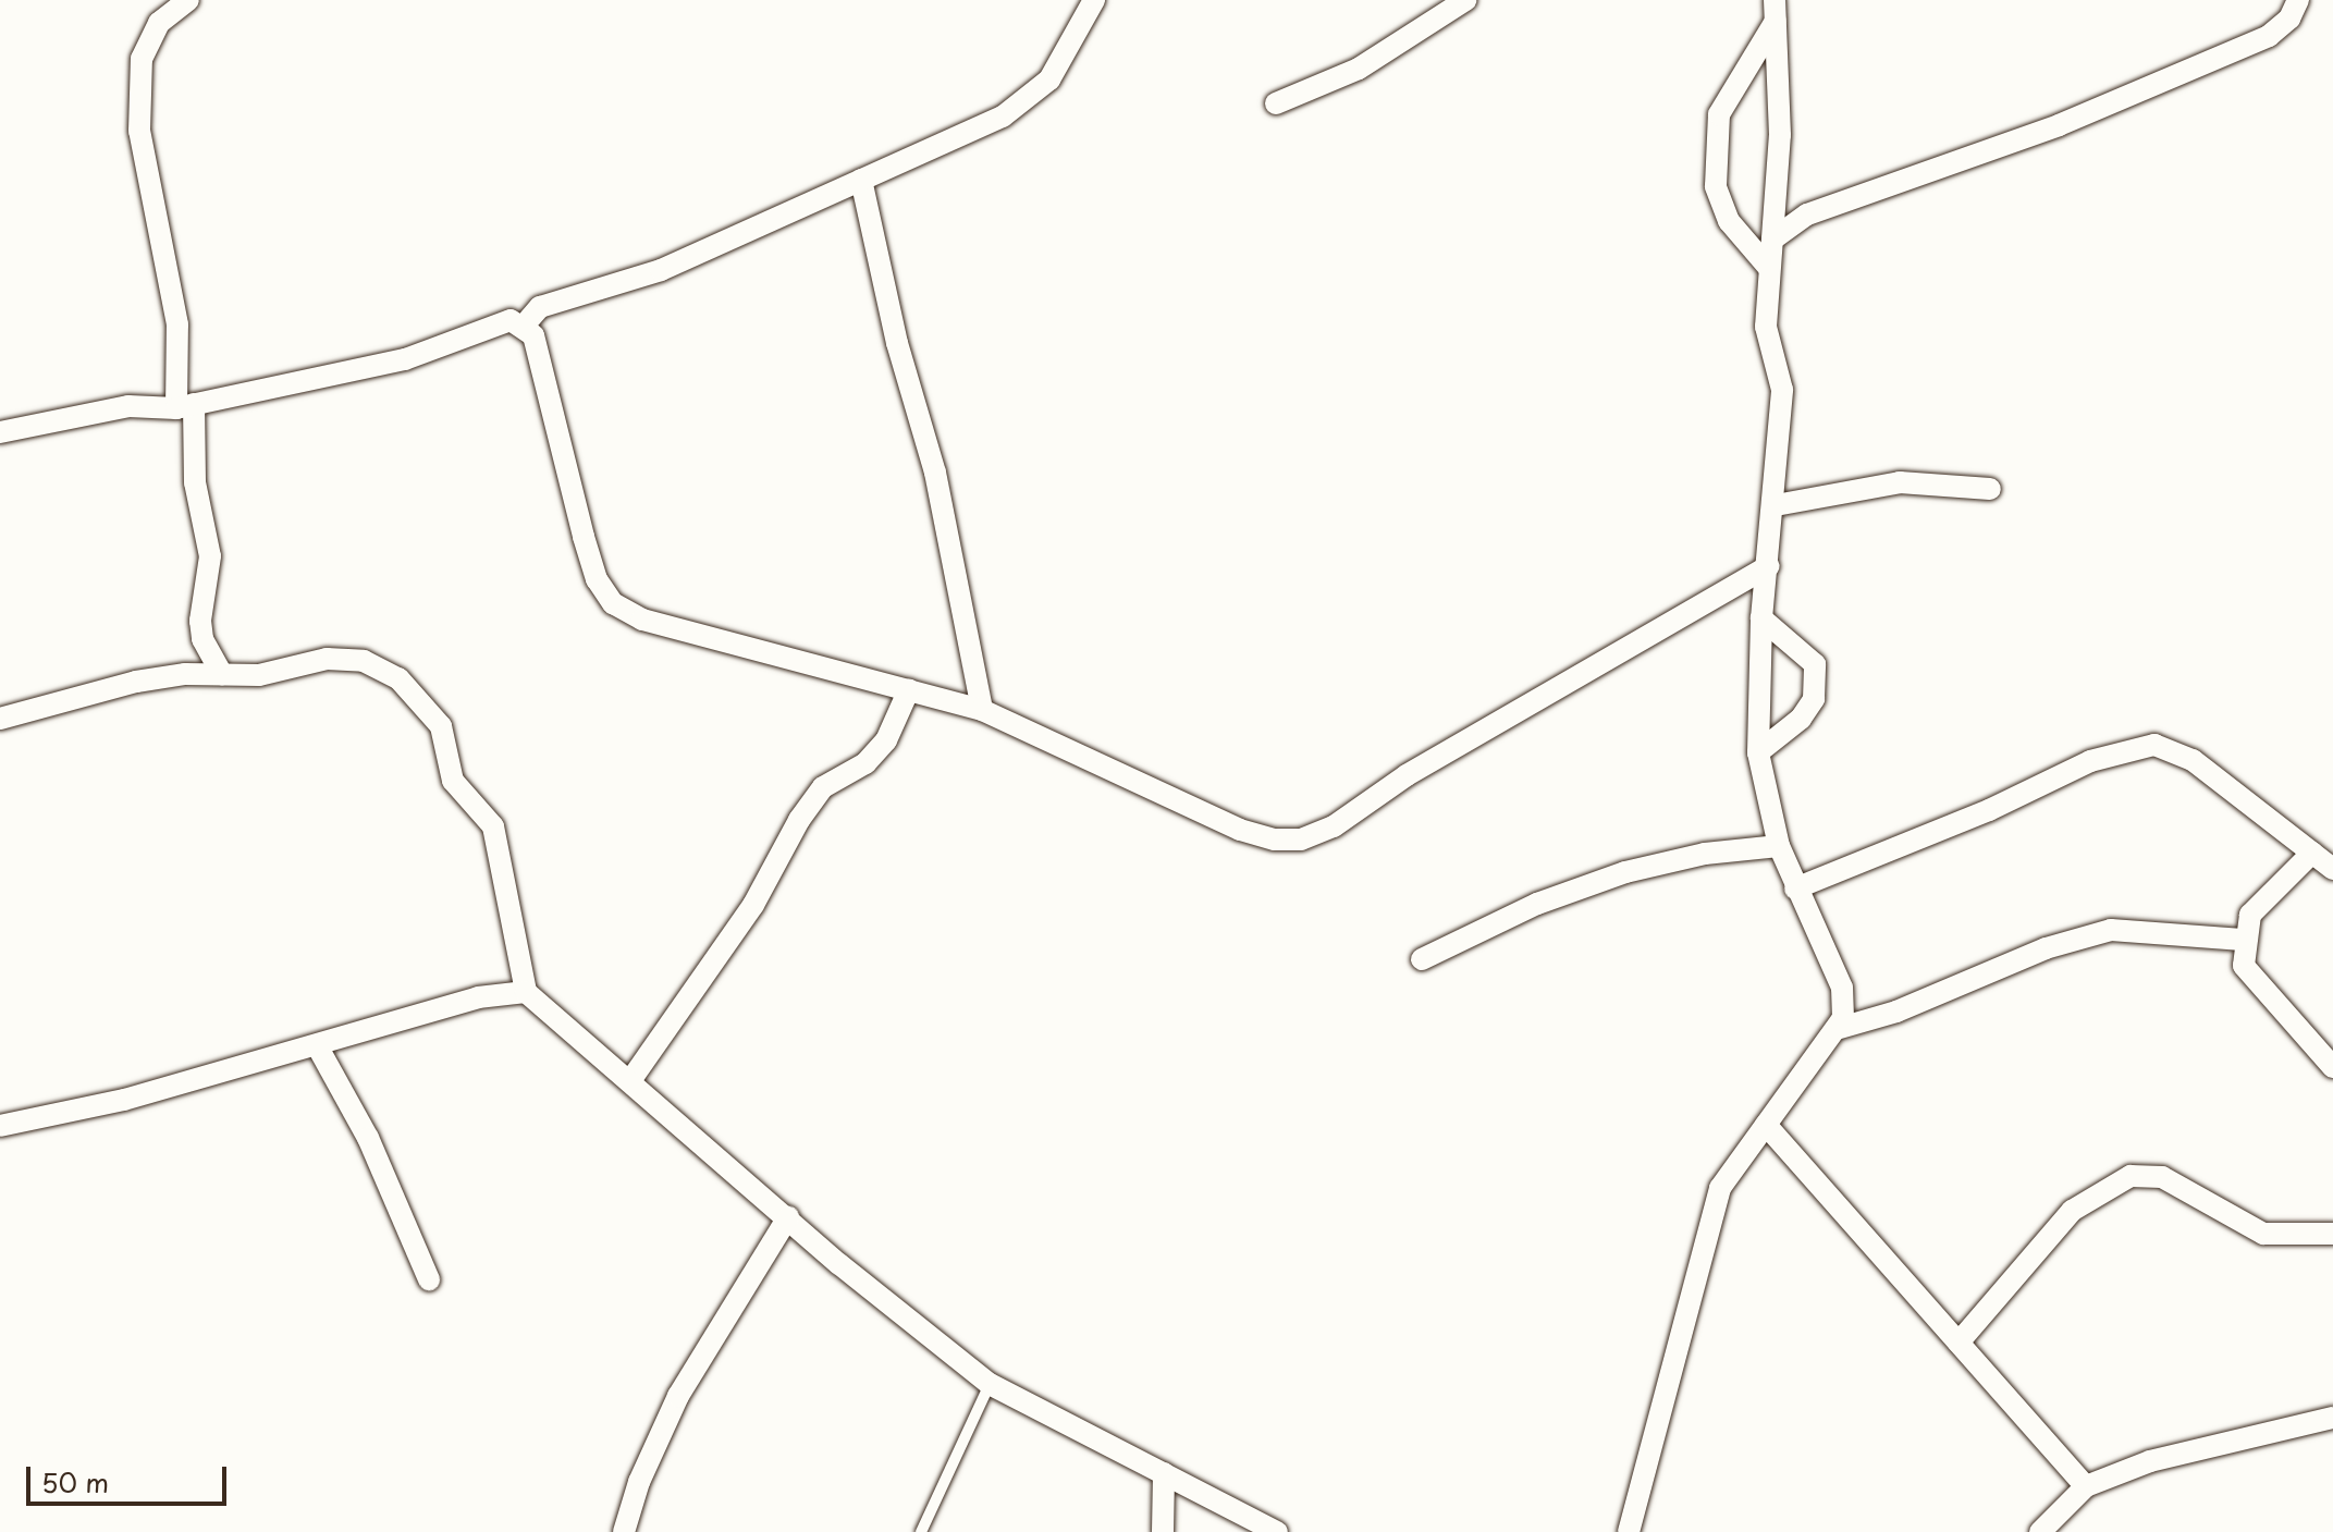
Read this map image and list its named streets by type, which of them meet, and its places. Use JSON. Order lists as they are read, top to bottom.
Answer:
{
  "scale_bar": "50 m"
}
